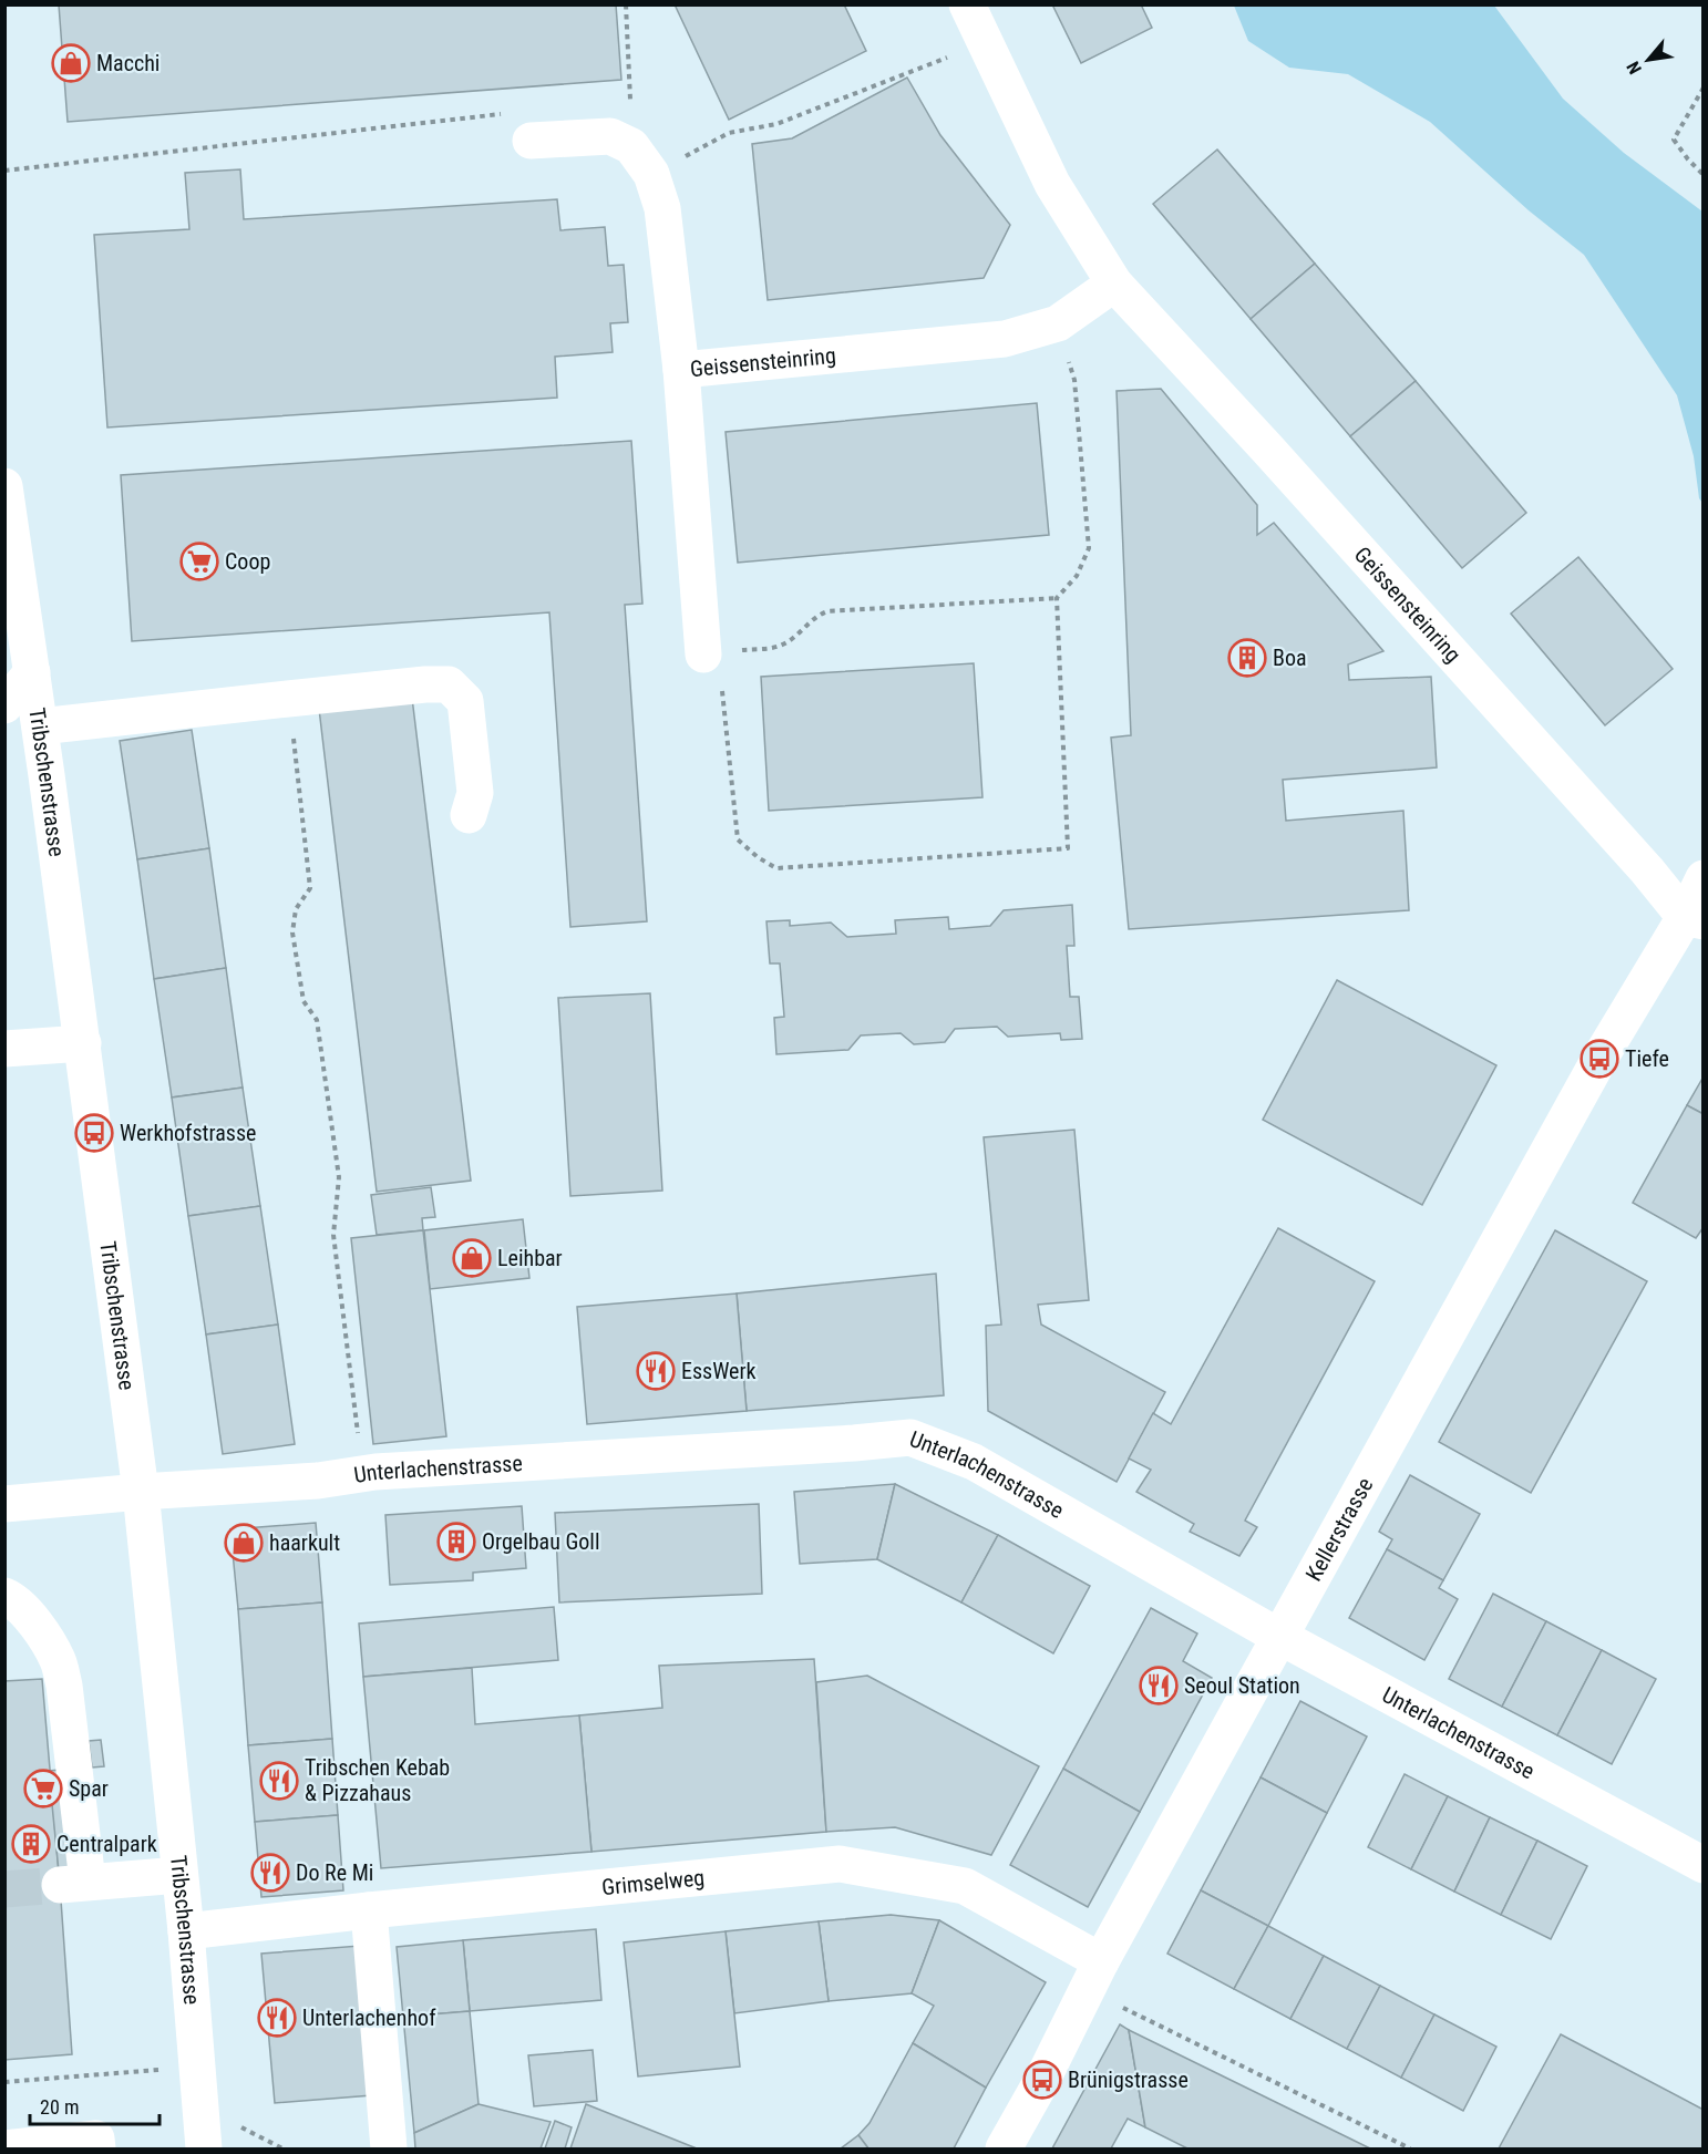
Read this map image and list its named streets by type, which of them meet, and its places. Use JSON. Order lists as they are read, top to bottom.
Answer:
{
  "streets": {
    "street": [
      "Geissensteinring",
      "Tribschenstrasse",
      "Unterlachenstrasse",
      "Kellerstrasse",
      "Grimselweg"
    ]
  },
  "crossings": [
    ["Geissensteinring", "Kellerstrasse"],
    ["Tribschenstrasse", "Unterlachenstrasse"],
    ["Tribschenstrasse", "Grimselweg"],
    ["Unterlachenstrasse", "Kellerstrasse"],
    ["Kellerstrasse", "Grimselweg"]
  ],
  "places": {
    "shop": ["Macchi", "Leihbar", "haarkult"],
    "supermarket": ["Coop", "Spar"],
    "building": ["Boa", "Orgelbau Goll", "Centralpark"],
    "bus stop": ["Tiefe", "Werkhofstrasse", "Brünigstrasse"],
    "restaurant": [
      "EssWerk",
      "Seoul Station",
      "Tribschen Kebab & Pizzahaus",
      "Do Re Mi",
      "Unterlachenhof"
    ]
  },
  "scale_bar": "20 m",
  "north": "bottom left"
}
